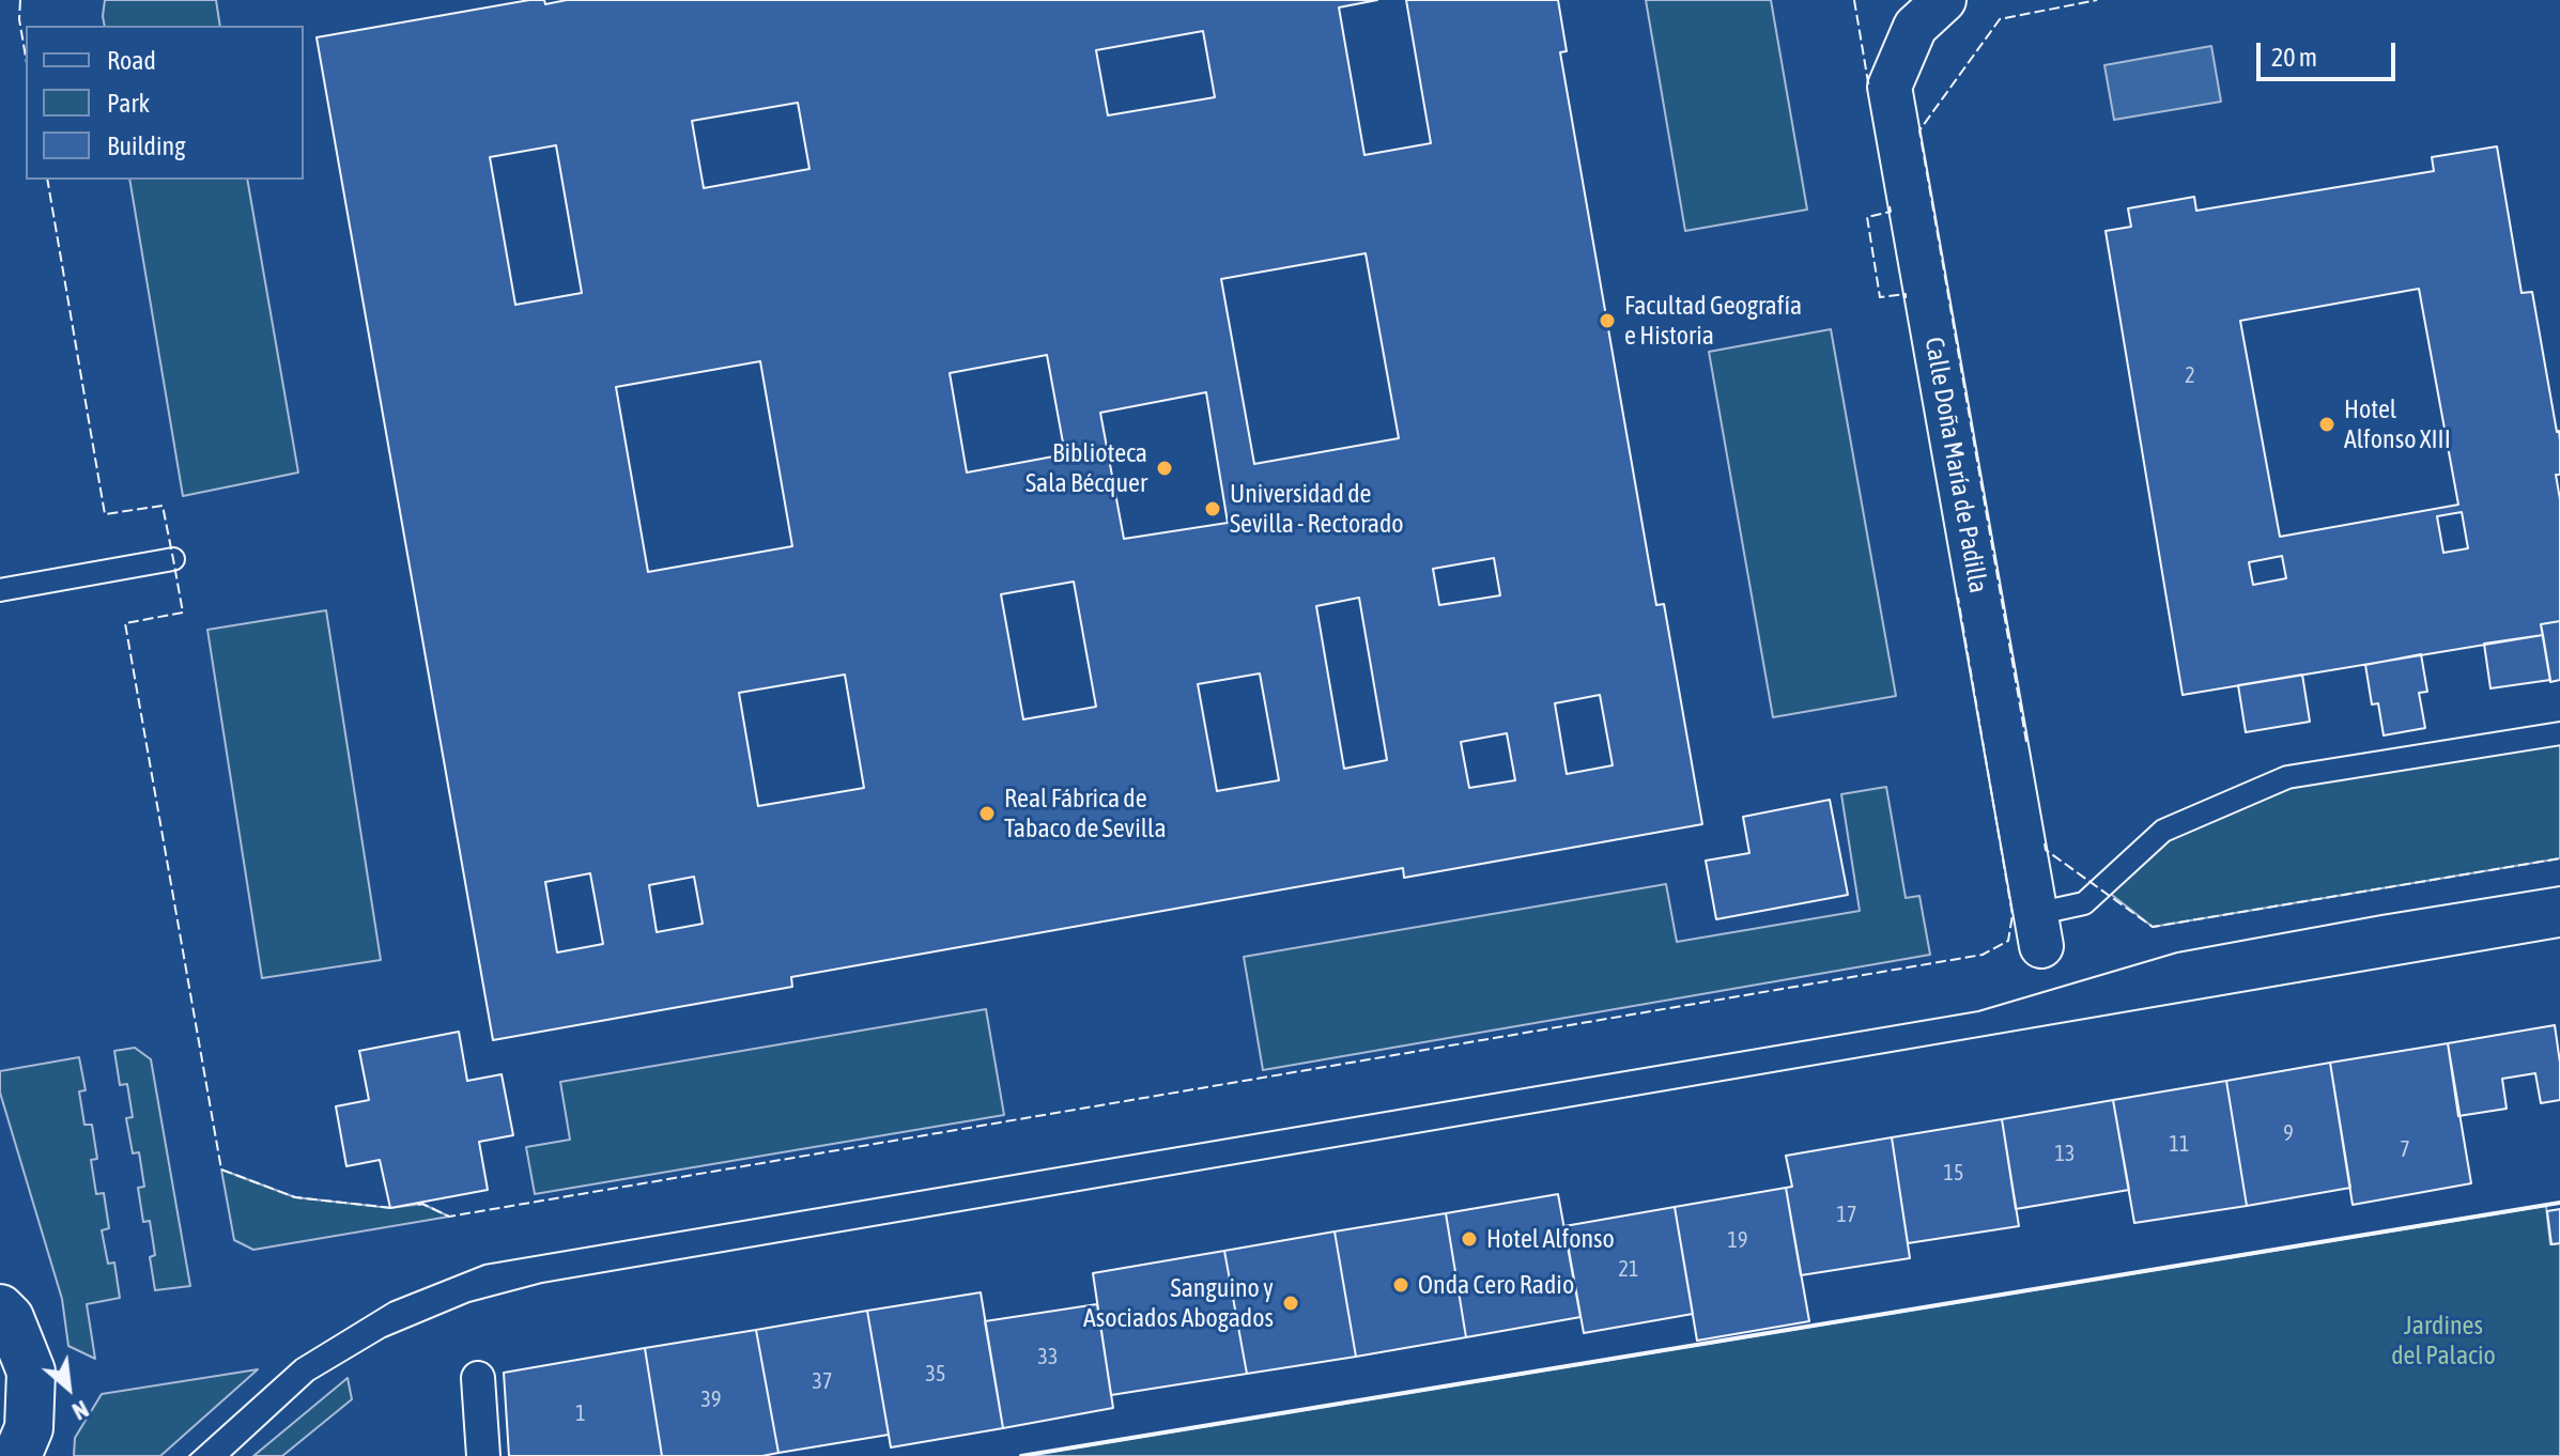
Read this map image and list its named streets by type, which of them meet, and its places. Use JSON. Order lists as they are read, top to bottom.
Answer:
{
  "streets": {
    "street": ["Calle Doña María de Padilla"]
  },
  "parks": ["Jardines del Palacio"],
  "places": [
    "Facultad Geografía e Historia",
    "Hotel Alfonso XIII",
    "Biblioteca Sala Bécquer",
    "Universidad de Sevilla - Rectorado",
    "Real Fábrica de Tabaco de Sevilla",
    "Hotel Alfonso",
    "Onda Cero Radio",
    "Sanguino y Asociados Abogados"
  ],
  "house_numbers": [
    "2",
    "9",
    "11",
    "7",
    "13",
    "15",
    "17",
    "19",
    "21",
    "33",
    "35",
    "37",
    "39",
    "1"
  ],
  "legend": ["Road", "Park", "Building"],
  "scale_bar": "20 m",
  "north": "bottom right"
}
